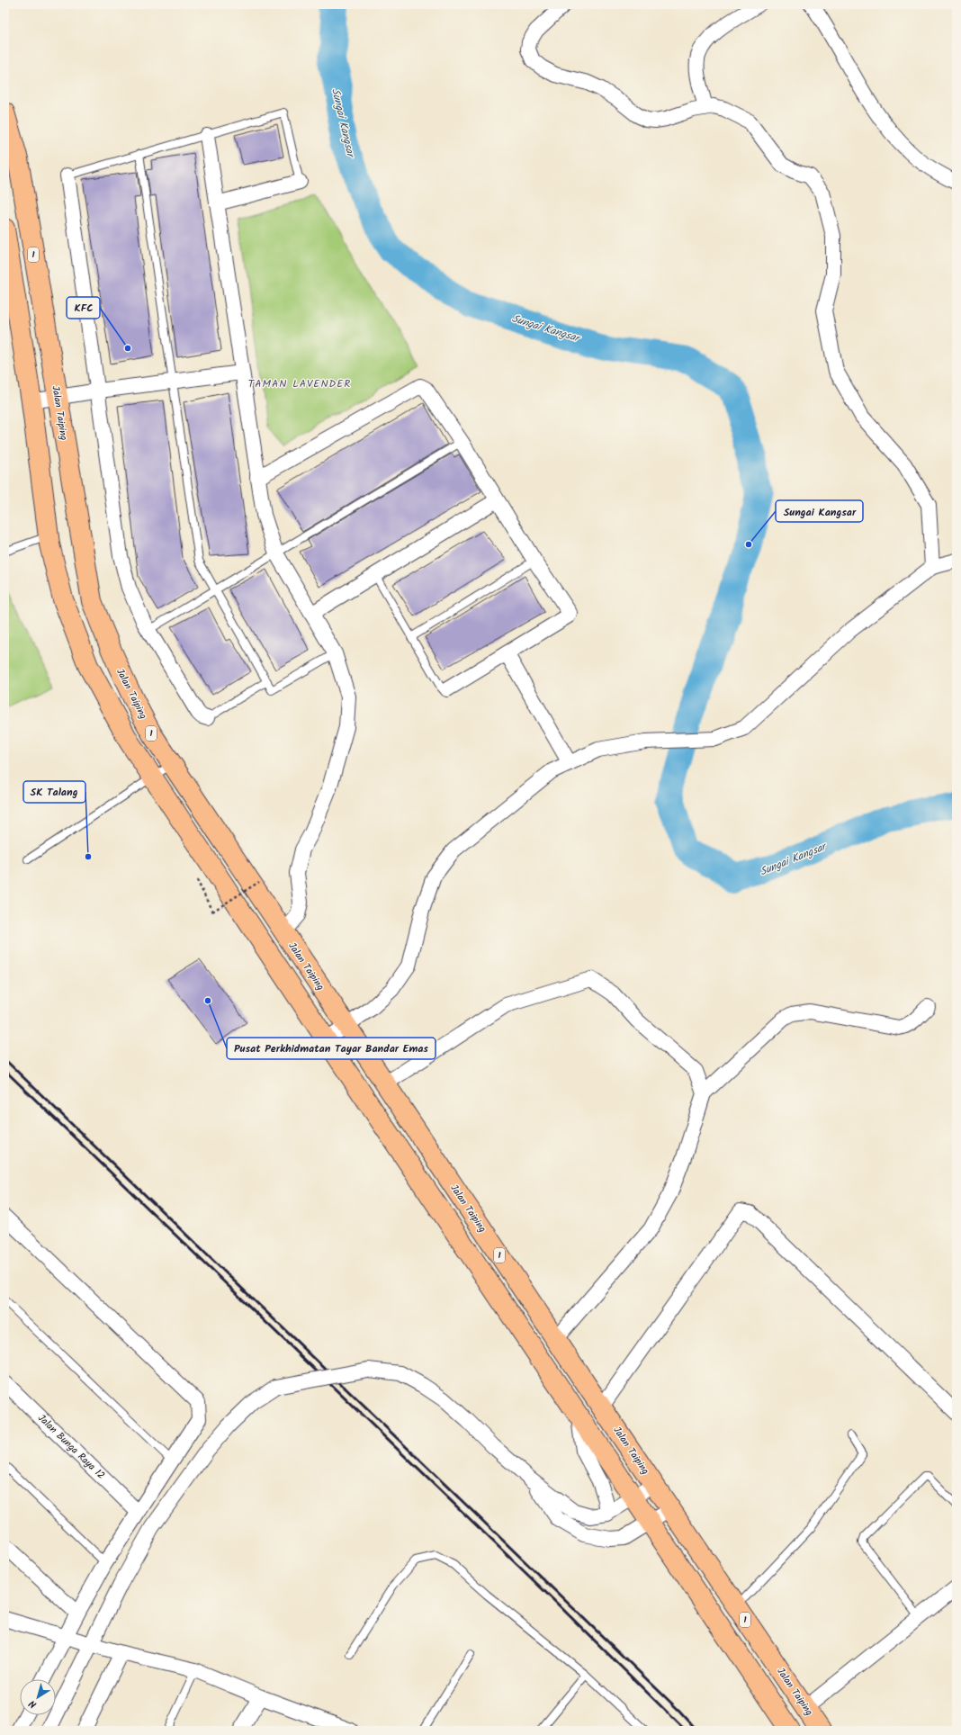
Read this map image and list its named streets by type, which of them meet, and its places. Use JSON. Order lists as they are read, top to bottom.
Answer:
{
  "streets": {
    "highway": ["1", "Jalan Taiping"],
    "street": ["Jalan Bunga Raya 12"]
  },
  "districts": ["TAMAN LAVENDER"],
  "water": ["Sungai Kangsar"],
  "places": [
    "KFC",
    "Sungai Kangsar",
    "SK Talang",
    "Pusat Perkhidmatan Tayar Bandar Emas"
  ],
  "north": "bottom left"
}
